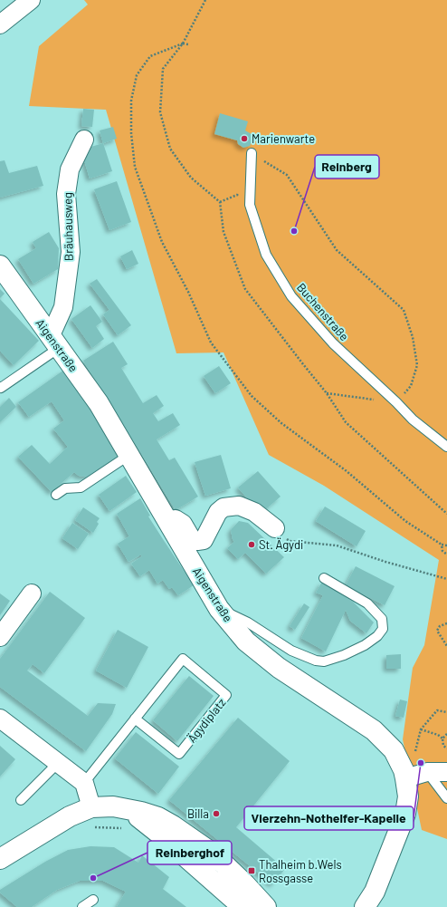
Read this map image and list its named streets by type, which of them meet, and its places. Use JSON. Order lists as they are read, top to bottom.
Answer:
{
  "streets": {
    "street": ["Bräuhausweg", "Aigenstraße"],
    "lane": ["Buchenstraße", "Ägydiplatz"]
  },
  "crossings": [
    ["Bräuhausweg", "Aigenstraße"]
  ],
  "places": {
    "other": [
      "Marienwarte",
      "Reinberg",
      "St. Ägydi",
      "Vierzehn-Nothelfer-Kapelle",
      "Billa",
      "Reinberghof"
    ],
    "transit": ["Thalheim b.Wels Rossgasse"]
  }
}
